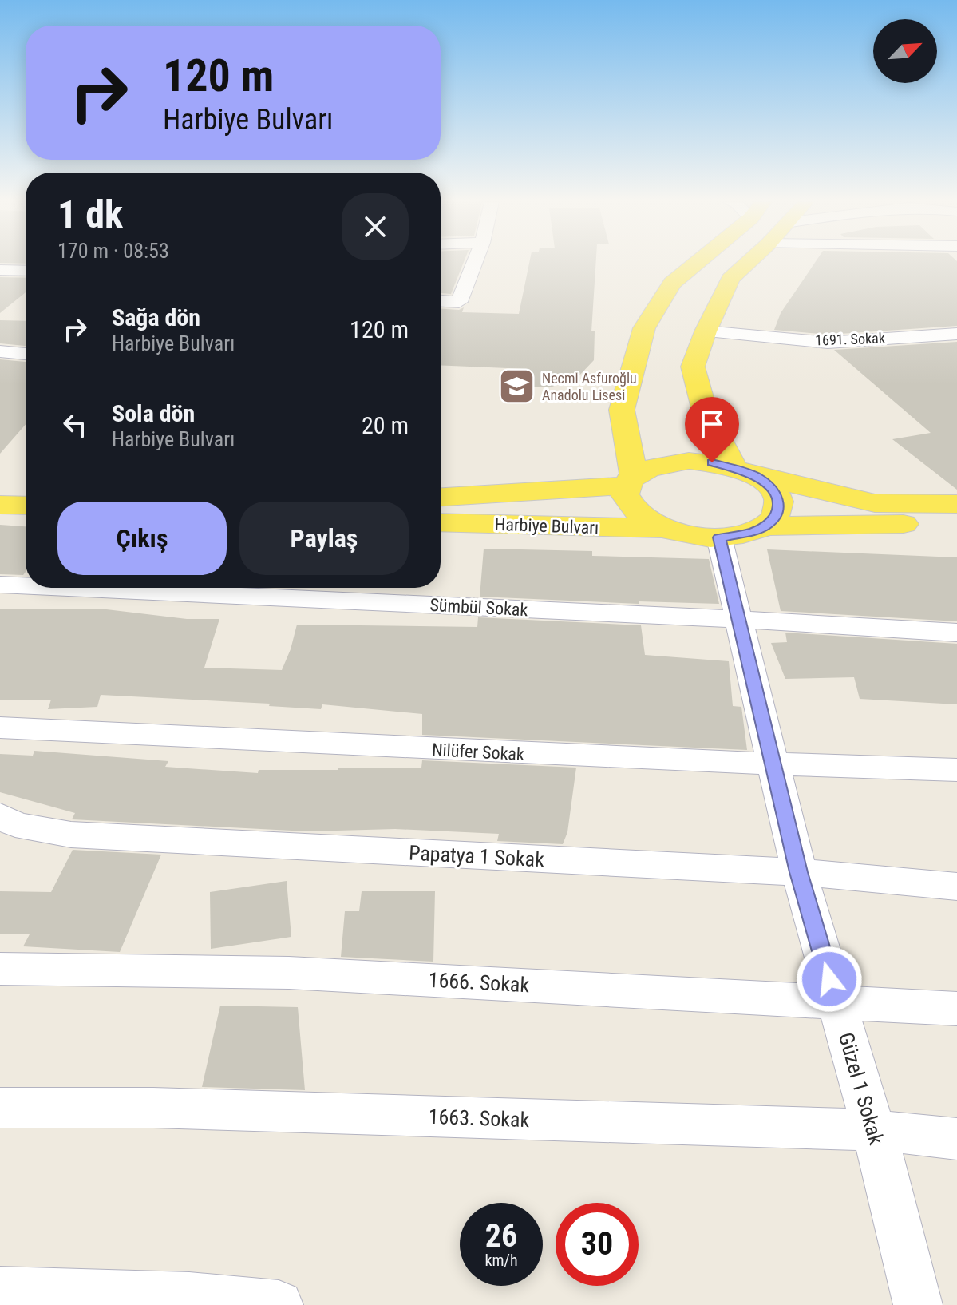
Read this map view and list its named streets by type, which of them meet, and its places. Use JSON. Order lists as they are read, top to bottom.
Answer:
{
  "streets": {
    "main road": ["Harbiye Bulvarı"],
    "street": [
      "1691. Sokak",
      "Sümbül Sokak",
      "Nilüfer Sokak",
      "Papatya 1 Sokak",
      "1666. Sokak",
      "Güzel 1 Sokak",
      "1663. Sokak"
    ]
  },
  "crossings": [
    ["Harbiye Bulvarı", "Güzel 1 Sokak"],
    ["Sümbül Sokak", "Güzel 1 Sokak"],
    ["Nilüfer Sokak", "Güzel 1 Sokak"],
    ["Papatya 1 Sokak", "Güzel 1 Sokak"],
    ["1666. Sokak", "Güzel 1 Sokak"],
    ["Güzel 1 Sokak", "1663. Sokak"]
  ],
  "places": {
    "school or university": ["Necmi Asfuroğlu Anadolu Lisesi"]
  },
  "north": "top right",
  "page": {
    "turn": ["120 m", "Harbiye Bulvarı"],
    "heading": ["1 dk", "170 m · 08:53"],
    "list": [
      {
        "name": "Sağa dön",
        "note": "Harbiye Bulvarı",
        "value": "120 m"
      },
      {
        "name": "Sola dön",
        "note": "Harbiye Bulvarı",
        "value": "20 m"
      }
    ],
    "buttons": ["Çıkış", "Paylaş"],
    "speed": "26 km/h",
    "limit": "30"
  }
}
